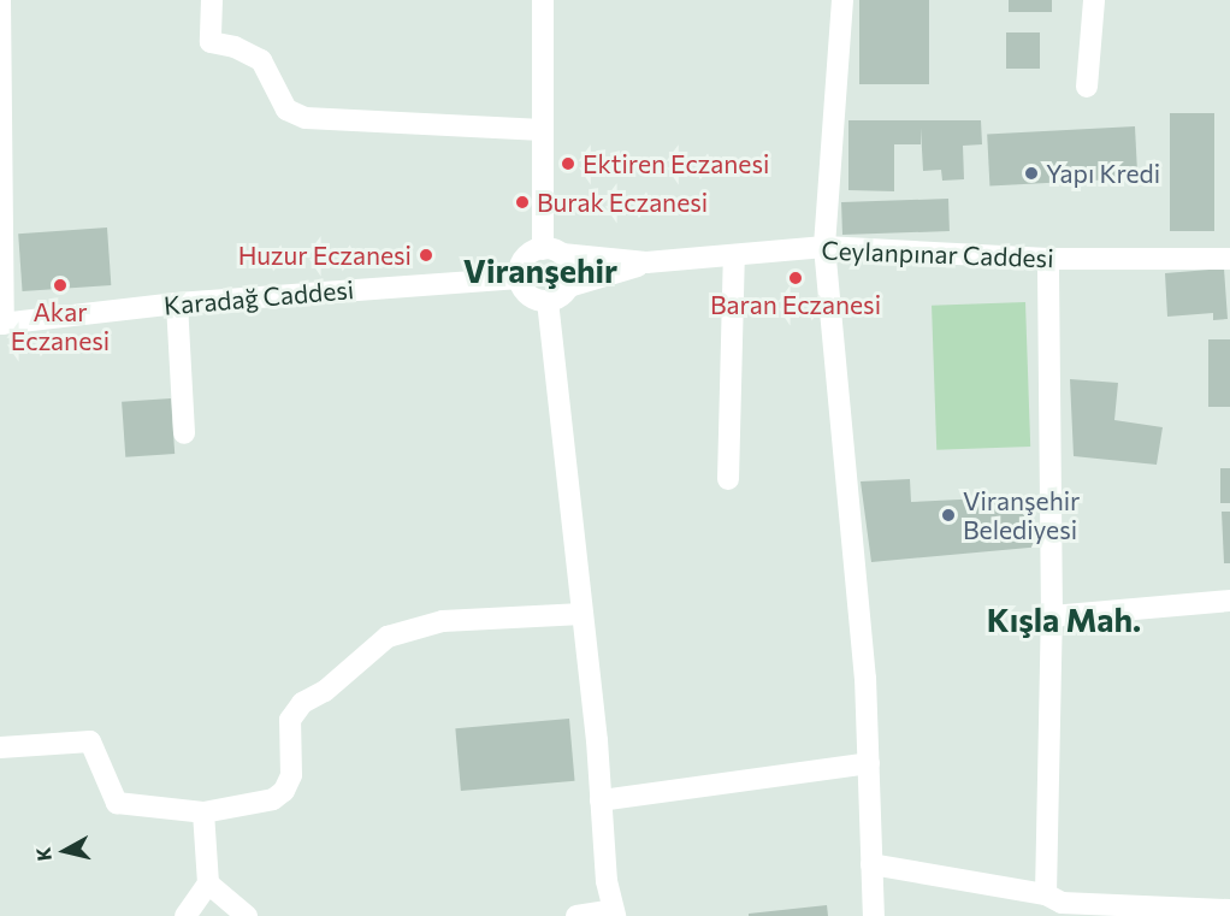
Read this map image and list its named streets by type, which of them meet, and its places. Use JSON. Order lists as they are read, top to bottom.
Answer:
{
  "streets": {
    "street": ["Ceylanpınar Caddesi", "Karadağ Caddesi"]
  },
  "districts": ["Viranşehir", "Kışla Mah."],
  "places": [
    "Ektiren Eczanesi",
    "Yapı Kredi",
    "Burak Eczanesi",
    "Huzur Eczanesi",
    "Baran Eczanesi",
    "Akar Eczanesi",
    "Viranşehir Belediyesi"
  ],
  "north": "left"
}
